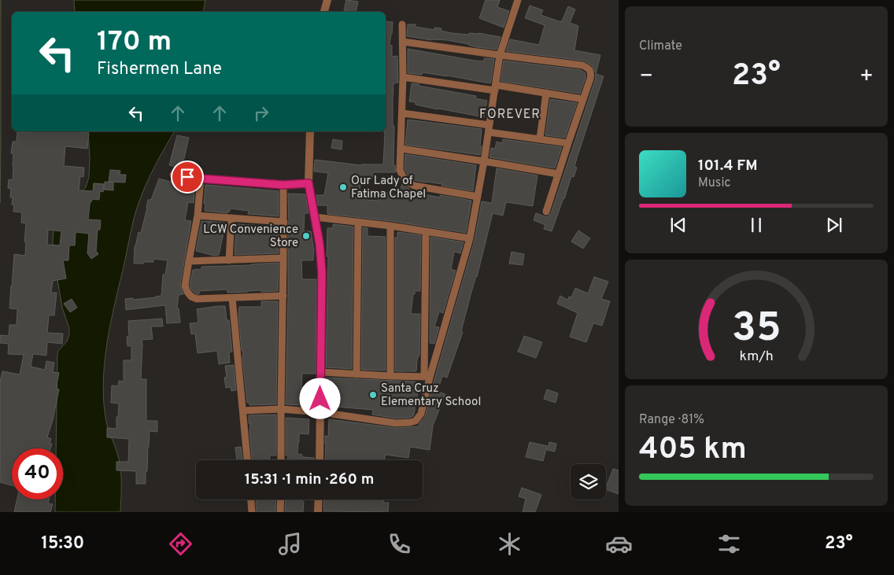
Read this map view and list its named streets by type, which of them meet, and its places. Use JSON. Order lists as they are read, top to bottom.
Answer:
{
  "districts": ["FOREVER"],
  "places": ["Our Lady of Fatima Chapel", "LCW Convenience Store", "Santa Cruz Elementary School"],
  "page": {
    "tile": [
      "Climate",
      ["Range · 81%", "405 km"]
    ],
    "turn": ["170 m", "Fishermen Lane"],
    "heat": ["−", "23°", "+"],
    "song": ["101.4 FM", "Music"],
    "limit": "40",
    "trip": "15:31 · 1 min · 260 m",
    "tabs": ["15:30", "23°"],
    "gauge": ["35", "km/h"]
  }
}
